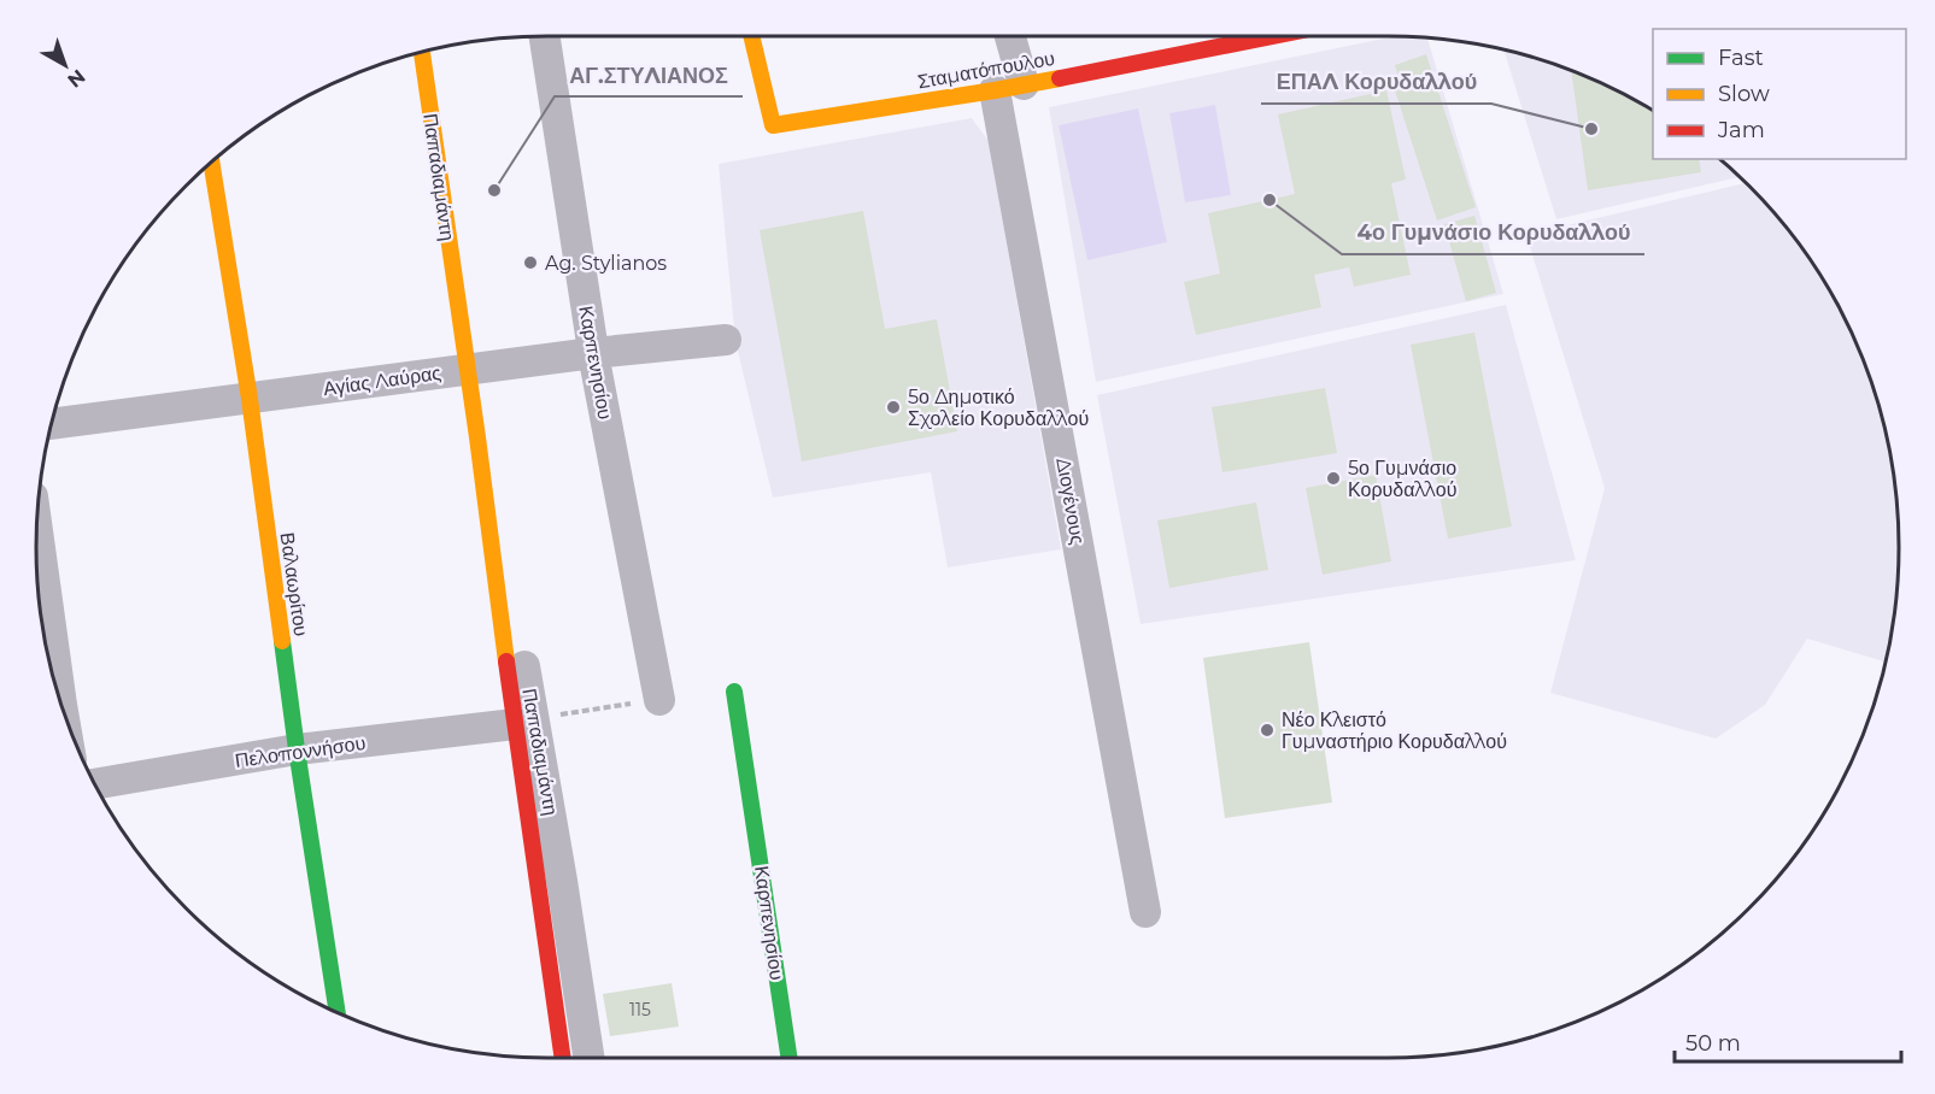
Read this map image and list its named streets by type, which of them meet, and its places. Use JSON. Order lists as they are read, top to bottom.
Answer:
{
  "streets": {
    "street": [
      "Σταματόπουλου",
      "Παπαδιαμάντη",
      "Καρπενησίου",
      "Αγίας Λαύρας",
      "Διογένους",
      "Βαλαωρίτου",
      "Πελοποννήσου"
    ]
  },
  "crossings": [
    ["Σταματόπουλου", "Διογένους"],
    ["Παπαδιαμάντη", "Αγίας Λαύρας"],
    ["Παπαδιαμάντη", "Πελοποννήσου"],
    ["Καρπενησίου", "Αγίας Λαύρας"],
    ["Αγίας Λαύρας", "Βαλαωρίτου"],
    ["Βαλαωρίτου", "Πελοποννήσου"]
  ],
  "places": [
    "ΕΠΑΛ Κορυδαλλού",
    "ΑΓ.ΣΤΥΛΙΑΝΟΣ",
    "4ο Γυμνάσιο Κορυδαλλού",
    "Ag. Stylianos",
    "5ο Δημοτικό Σχολείο Κορυδαλλού",
    "5ο Γυμνάσιο Κορυδαλλού",
    "Νέο Κλειστό Γυμναστήριο Κορυδαλλού"
  ],
  "house_numbers": ["115"],
  "legend": ["Fast", "Slow", "Jam"],
  "scale_bar": "50 m",
  "north": "bottom right"
}
